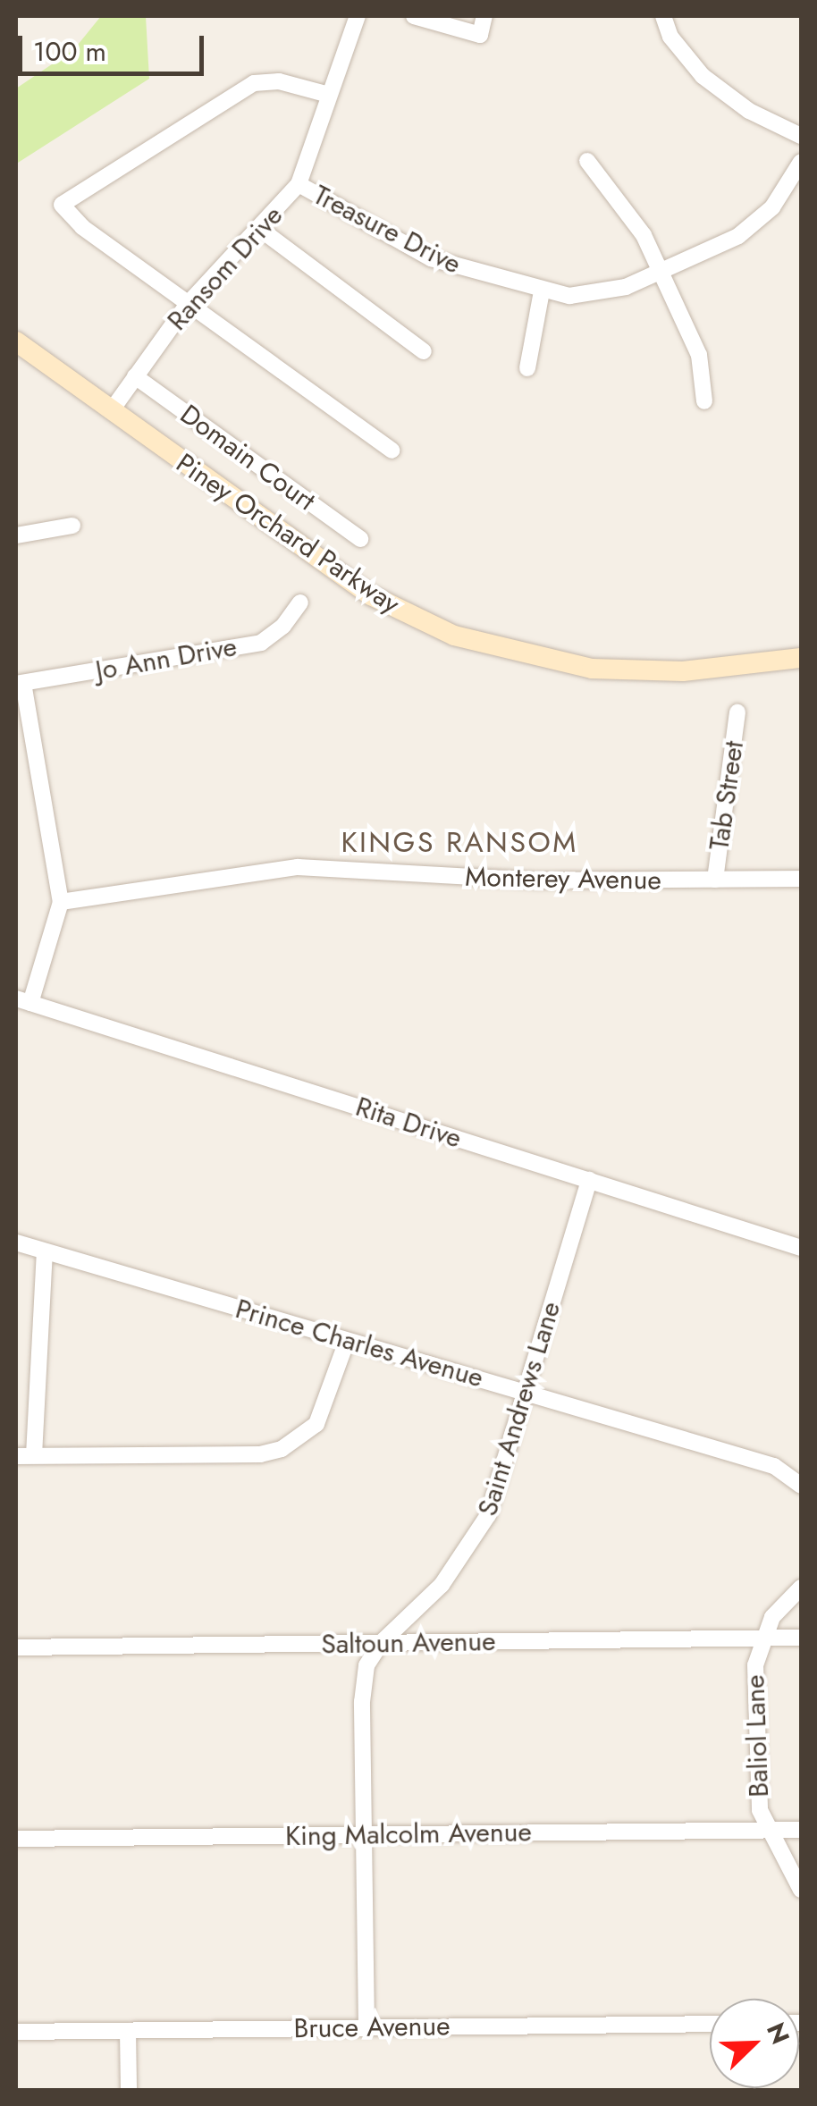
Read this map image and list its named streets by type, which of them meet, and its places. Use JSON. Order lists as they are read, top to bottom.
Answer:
{
  "streets": {
    "main road": ["Piney Orchard Parkway"],
    "street": [
      "Treasure Drive",
      "Ransom Drive",
      "Domain Court",
      "Jo Ann Drive",
      "Tab Street",
      "Monterey Avenue",
      "Rita Drive",
      "Prince Charles Avenue",
      "Saint Andrews Lane",
      "Saltoun Avenue",
      "Baliol Lane",
      "King Malcolm Avenue",
      "Bruce Avenue"
    ]
  },
  "crossings": [
    ["Treasure Drive", "Ransom Drive"],
    ["Ransom Drive", "Domain Court"],
    ["Ransom Drive", "Piney Orchard Parkway"],
    ["Tab Street", "Monterey Avenue"],
    ["Rita Drive", "Saint Andrews Lane"],
    ["Prince Charles Avenue", "Saint Andrews Lane"],
    ["Saint Andrews Lane", "Saltoun Avenue"],
    ["Saint Andrews Lane", "King Malcolm Avenue"],
    ["Saint Andrews Lane", "Bruce Avenue"],
    ["Saltoun Avenue", "Baliol Lane"],
    ["Baliol Lane", "King Malcolm Avenue"]
  ],
  "districts": ["KINGS RANSOM"],
  "scale_bar": "100 m",
  "north": "top right"
}
